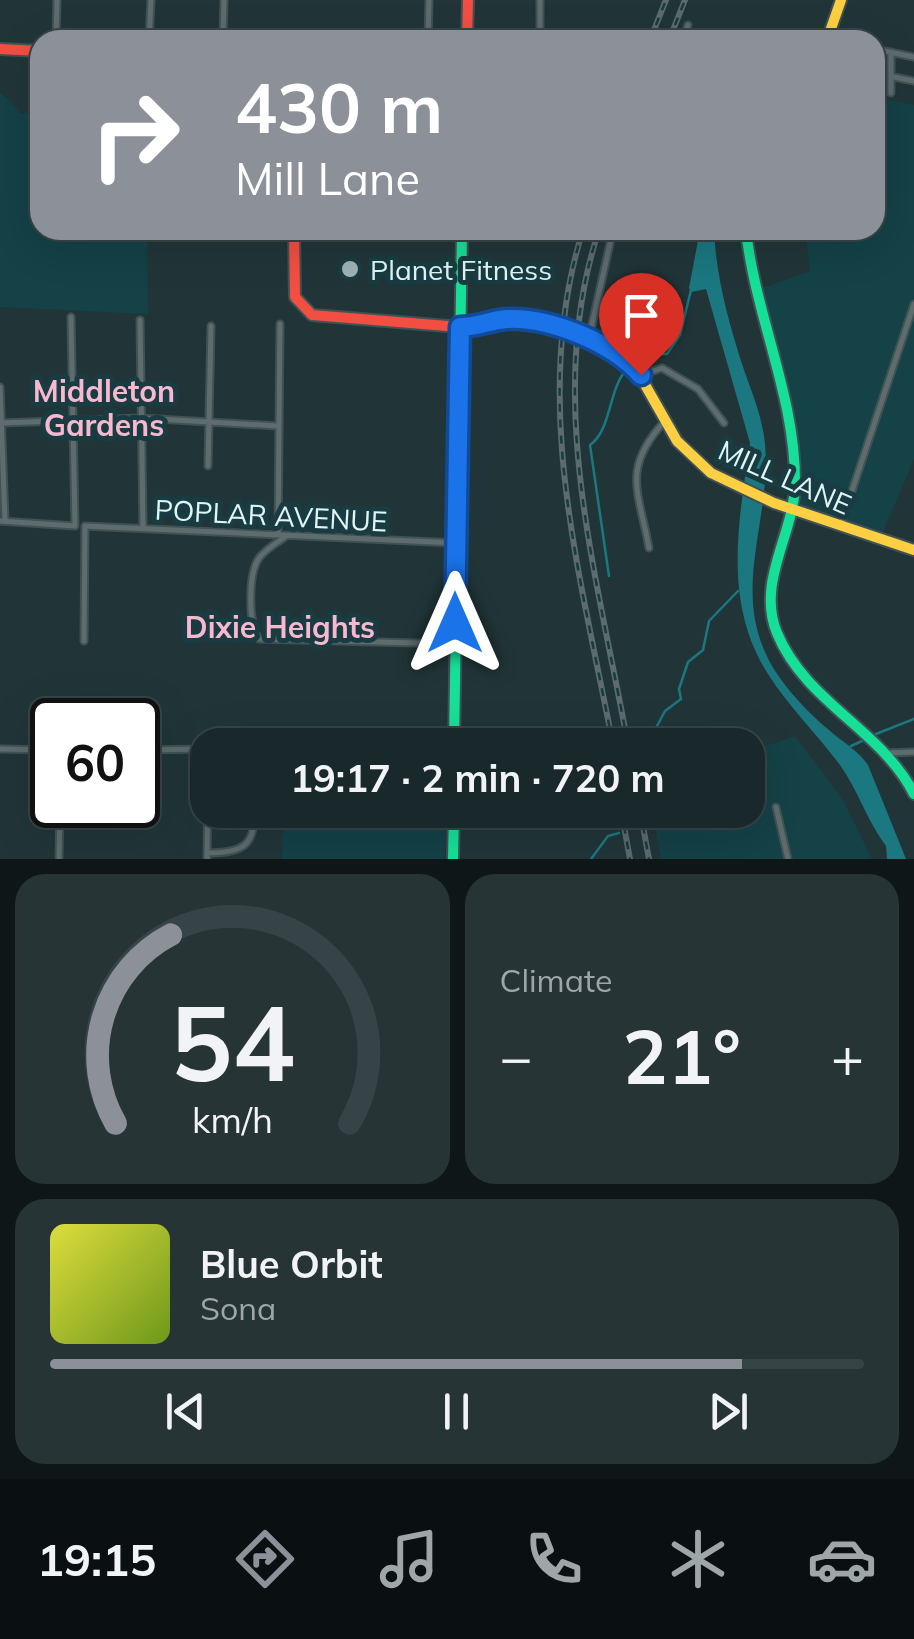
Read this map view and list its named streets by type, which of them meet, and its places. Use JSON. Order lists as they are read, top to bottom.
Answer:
{
  "streets": {
    "street": ["MILL LANE", "POPLAR AVENUE"]
  },
  "districts": ["Middleton Gardens", "Dixie Heights"],
  "places": ["Planet Fitness"],
  "page": {
    "turn": ["430 m", "Mill Lane"],
    "limit": "60",
    "trip": "19:17 · 2 min · 720 m",
    "tile": "Climate",
    "heat": ["−", "21°", "+"],
    "song": ["Blue Orbit", "Sona"],
    "tabs": "19:15",
    "gauge": ["54", "km/h"]
  }
}
